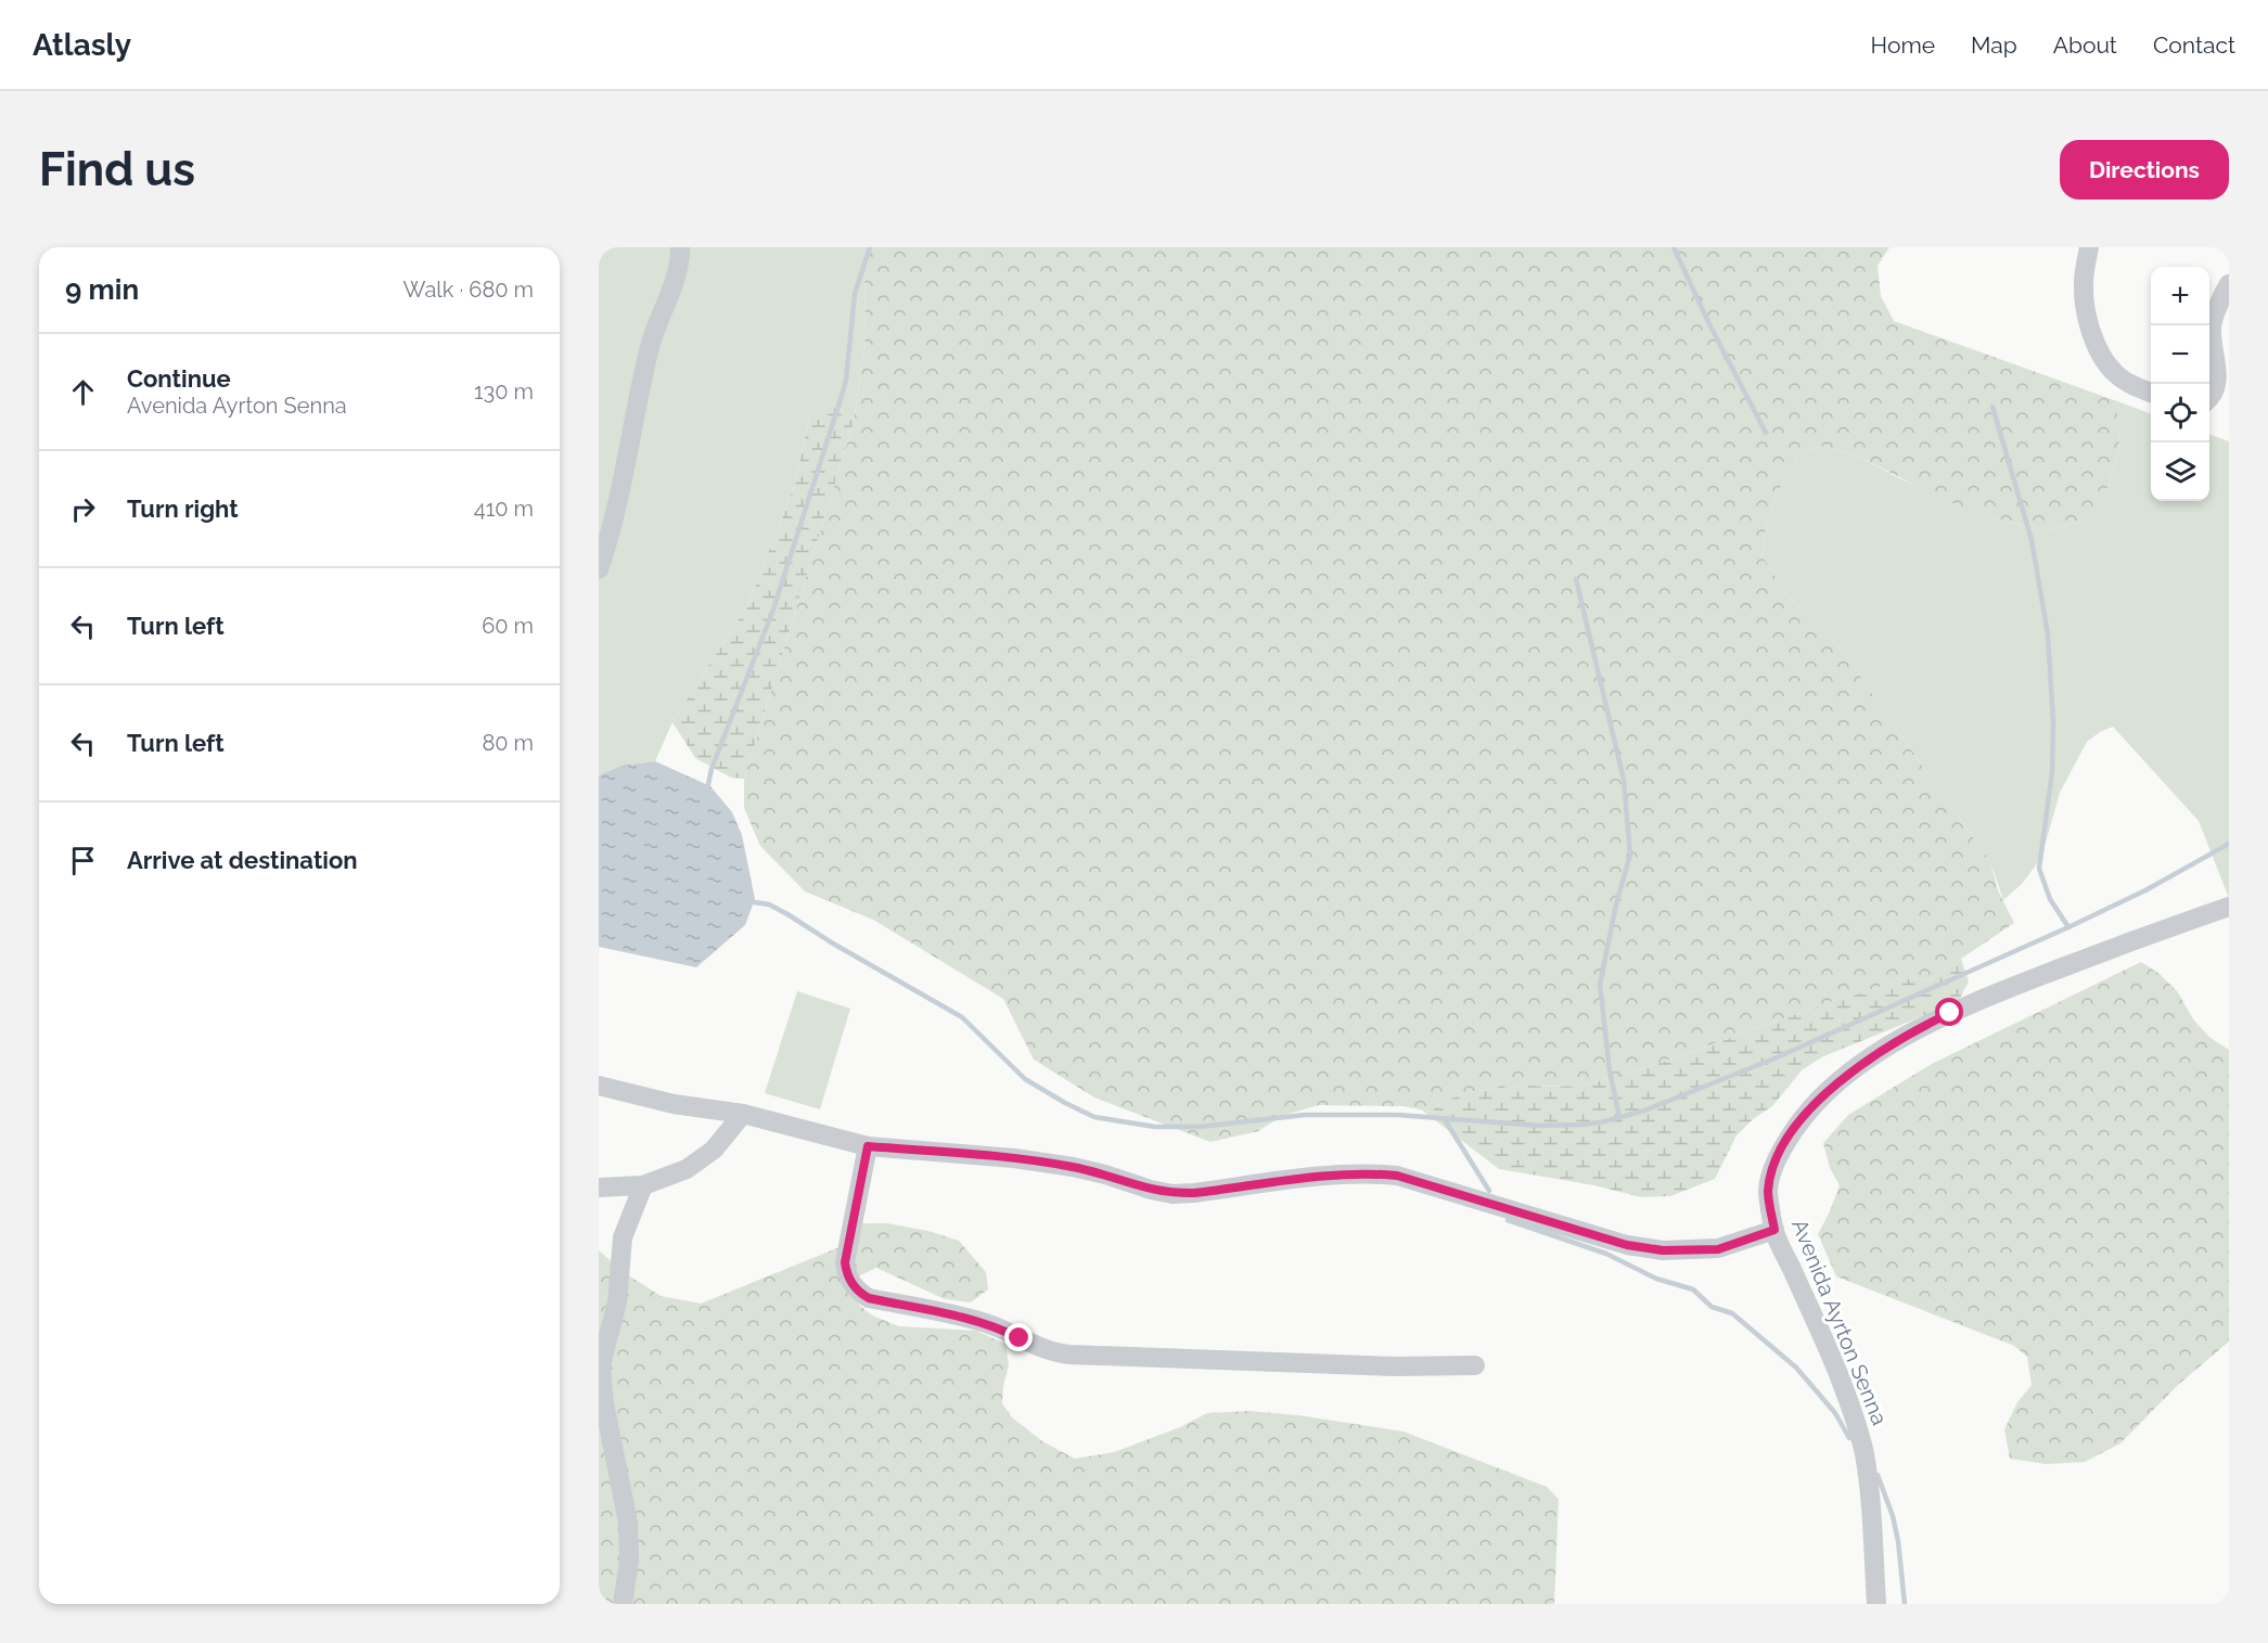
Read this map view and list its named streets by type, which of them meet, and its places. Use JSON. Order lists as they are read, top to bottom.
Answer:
{
  "streets": {
    "street": ["Avenida Ayrton Senna"]
  },
  "page": {
    "header": "Atlasly",
    "nav": [
      "Home",
      "Map",
      "About",
      "Contact"
    ],
    "buttons": "Directions",
    "title": "Find us",
    "heading": ["9 min", "Walk · 680 m"],
    "map_buttons": ["+", "−"],
    "list": [
      ["Continue", "Avenida Ayrton Senna", "130 m"],
      ["Turn right", "410 m"],
      ["Turn left", "60 m"],
      ["Turn left", "80 m"],
      "Arrive at destination"
    ]
  }
}
